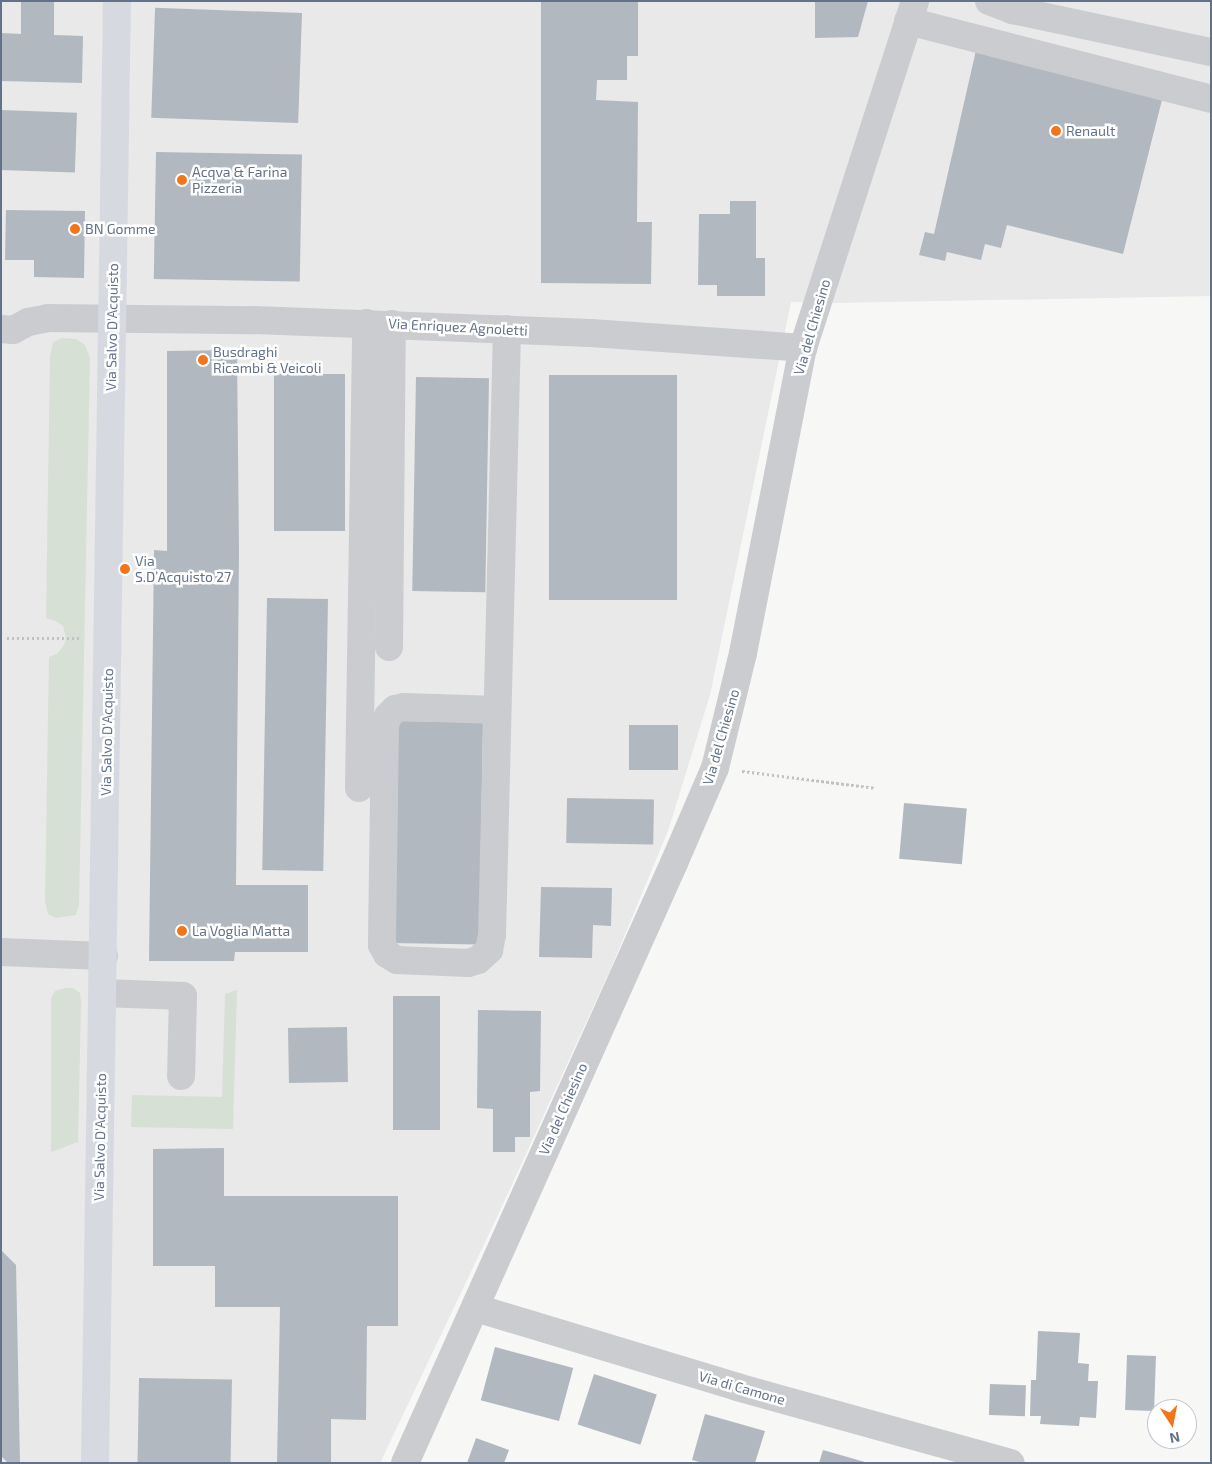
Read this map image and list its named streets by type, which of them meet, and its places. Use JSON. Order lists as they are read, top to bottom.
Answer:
{
  "streets": {
    "main road": ["Via Salvo D'Acquisto"],
    "street": ["Via Enriquez Agnoletti", "Via del Chiesino", "Via di Camone"]
  },
  "crossings": [
    ["Via Salvo D'Acquisto", "Via Enriquez Agnoletti"],
    ["Via Enriquez Agnoletti", "Via del Chiesino"],
    ["Via del Chiesino", "Via di Camone"]
  ],
  "places": [
    "Renault",
    "Acqva & Farina Pizzeria",
    "BN Gomme",
    "Busdraghi Ricambi & Veicoli",
    "Via S.D’Acquisto 27",
    "La Voglia Matta"
  ],
  "north": "bottom"
}
